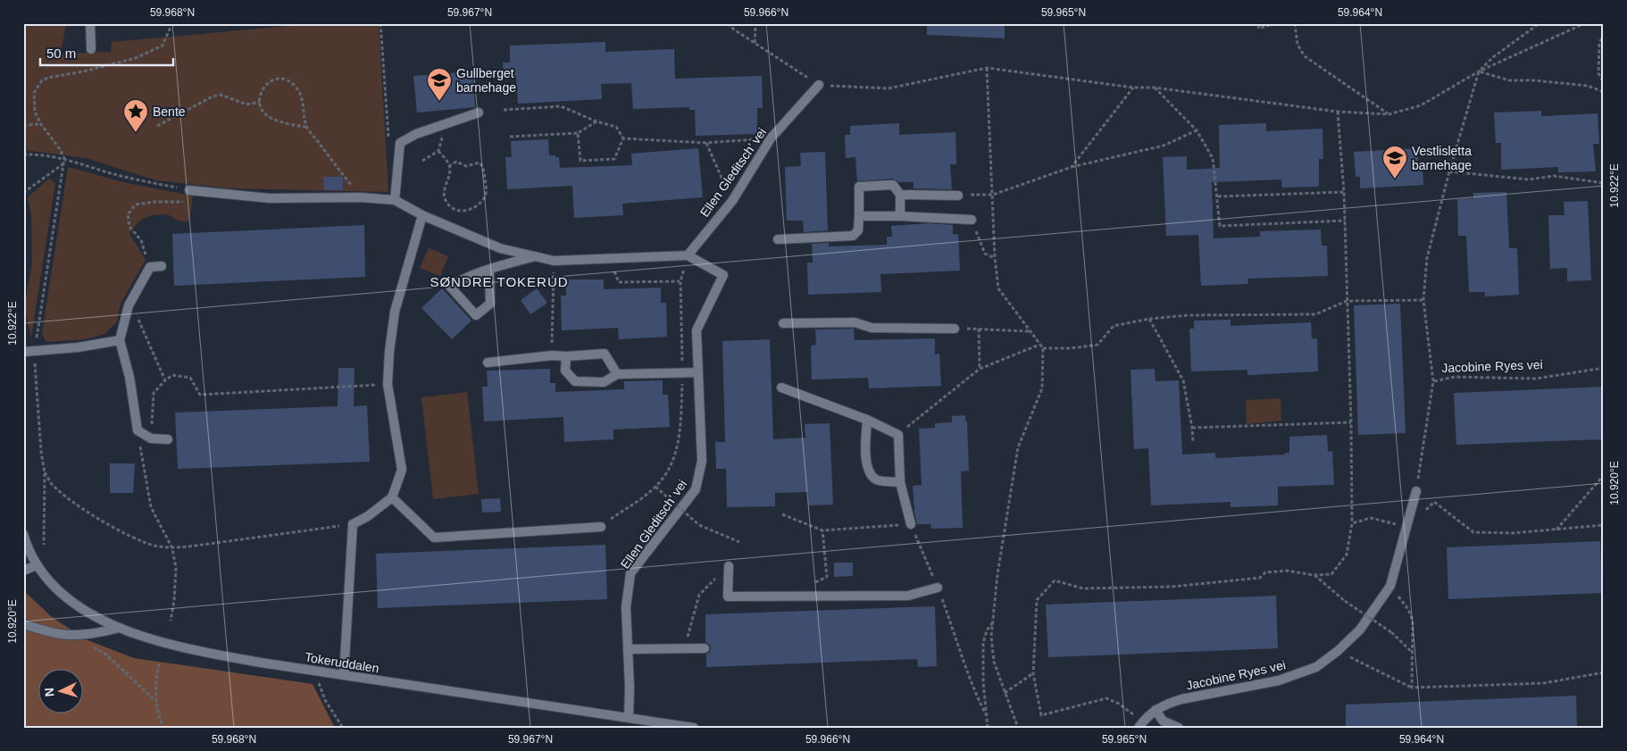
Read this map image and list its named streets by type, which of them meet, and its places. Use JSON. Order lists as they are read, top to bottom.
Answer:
{
  "streets": {
    "street": ["Ellen Gleditsch’ vei", "Jacobine Ryes vei", "Tokeruddalen"]
  },
  "crossings": [
    ["Ellen Gleditsch’ vei", "Tokeruddalen"]
  ],
  "districts": ["SØNDRE TOKERUD"],
  "places": {
    "school or university": ["Gullberget barnehage", "Vestlisletta barnehage"],
    "place": ["Bente"]
  },
  "scale_bar": "50 m",
  "north": "left",
  "coordinates": [
    "59.968°N",
    "59.967°N",
    "59.966°N",
    "59.965°N",
    "59.964°N",
    "10.922°E",
    "10.920°E"
  ]
}
